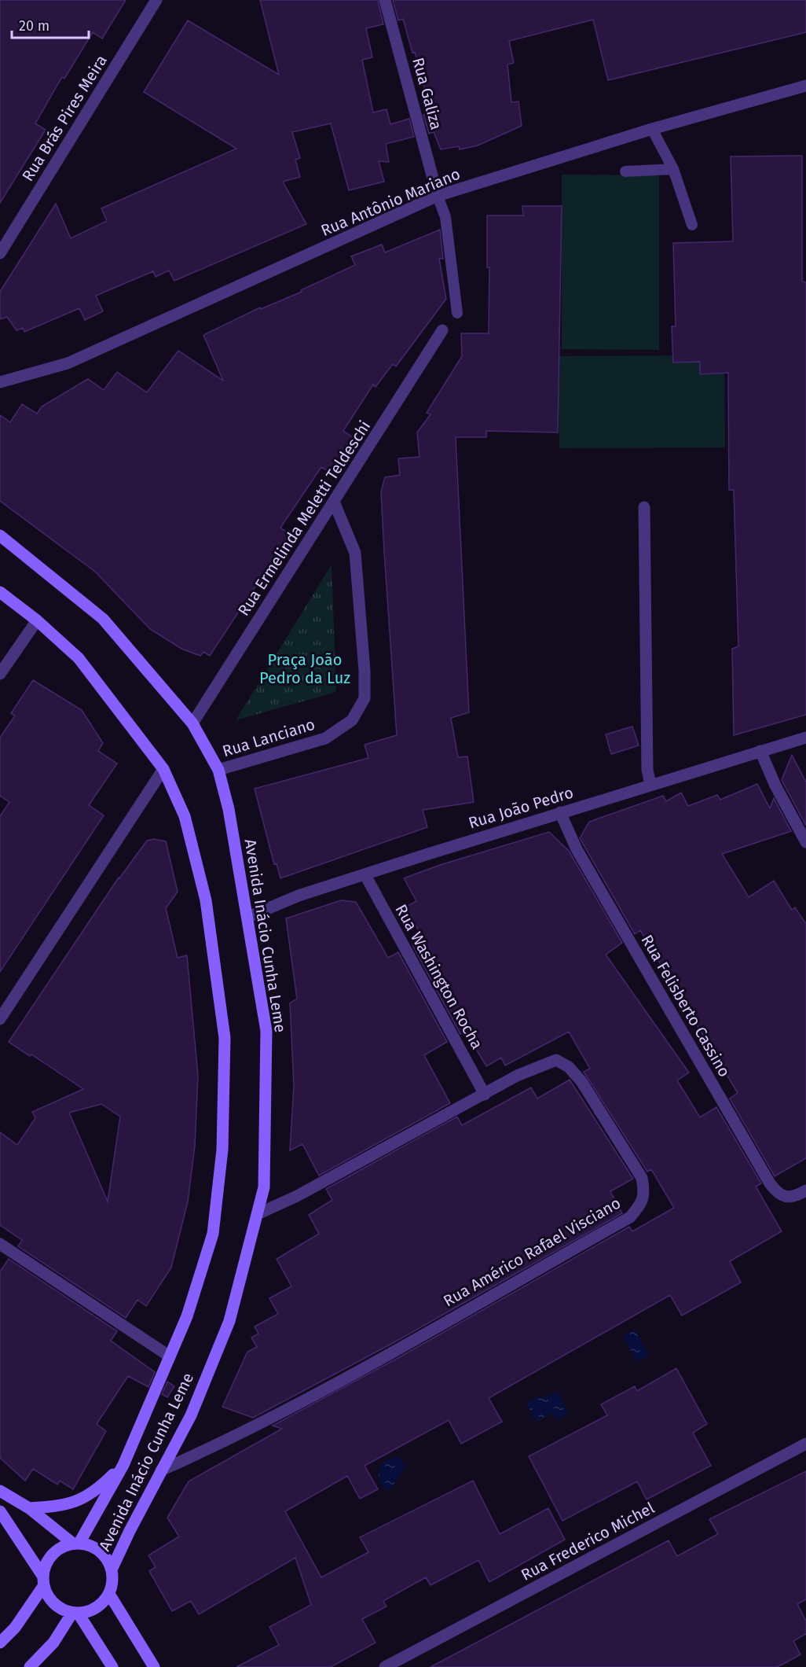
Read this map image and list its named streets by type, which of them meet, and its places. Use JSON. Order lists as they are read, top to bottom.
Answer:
{
  "streets": {
    "street": [
      "Rua Galiza",
      "Rua Brás Pires Meira",
      "Rua Antônio Mariano",
      "Rua Ermelinda Meletti Teldeschi",
      "Rua Lanciano",
      "Rua João Pedro",
      "Avenida Inácio Cunha Leme",
      "Rua Washington Rocha",
      "Rua Felisberto Cassino",
      "Rua Américo Rafael Visciano",
      "Rua Frederico Michel"
    ]
  },
  "crossings": [
    ["Rua Galiza", "Rua Antônio Mariano"],
    ["Rua Ermelinda Meletti Teldeschi", "Rua Lanciano"],
    ["Rua Ermelinda Meletti Teldeschi", "Avenida Inácio Cunha Leme"],
    ["Rua Lanciano", "Avenida Inácio Cunha Leme"],
    ["Rua João Pedro", "Avenida Inácio Cunha Leme"],
    ["Rua João Pedro", "Rua Washington Rocha"],
    ["Rua João Pedro", "Rua Felisberto Cassino"],
    ["Avenida Inácio Cunha Leme", "Rua Américo Rafael Visciano"],
    ["Rua Washington Rocha", "Rua Américo Rafael Visciano"]
  ],
  "parks": ["Praça João Pedro da Luz"],
  "scale_bar": "20 m"
}
